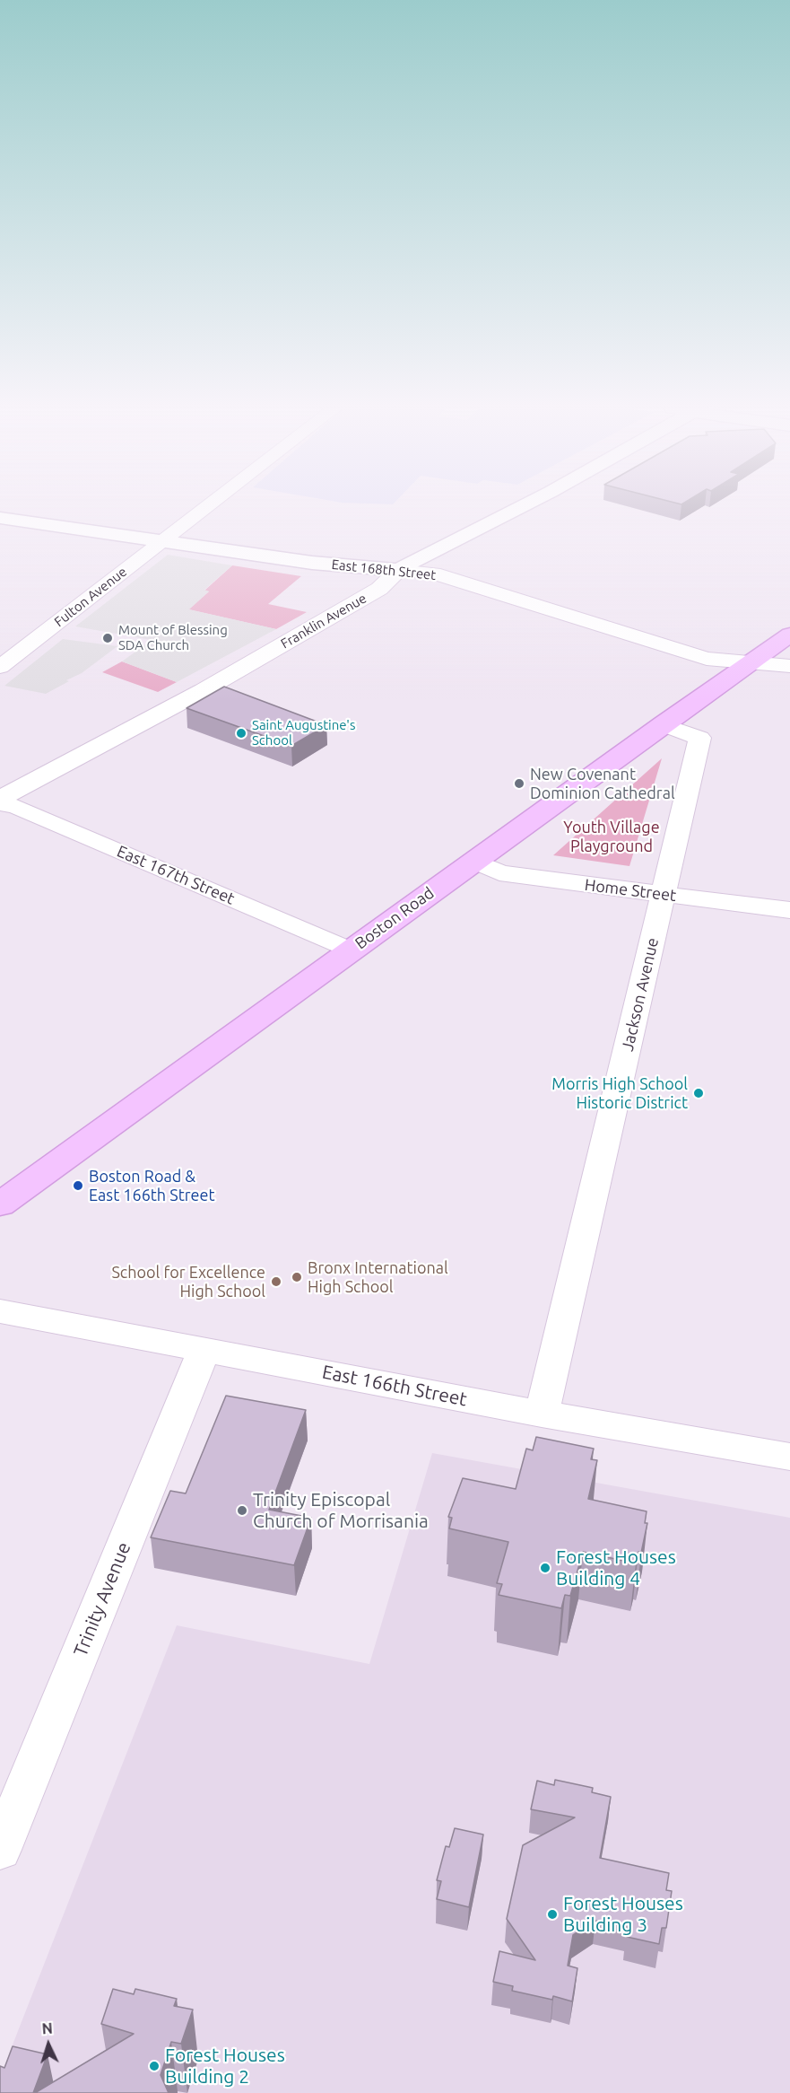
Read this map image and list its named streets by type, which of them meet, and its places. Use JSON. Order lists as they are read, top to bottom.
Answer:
{
  "streets": {
    "main road": ["Boston Road"],
    "street": [
      "East 168th Street",
      "Fulton Avenue",
      "Franklin Avenue",
      "East 167th Street",
      "Home Street",
      "Jackson Avenue",
      "East 166th Street",
      "Trinity Avenue"
    ]
  },
  "crossings": [
    ["East 168th Street", "Fulton Avenue"],
    ["East 168th Street", "Franklin Avenue"],
    ["East 168th Street", "Boston Road"],
    ["East 167th Street", "Boston Road"],
    ["Home Street", "Boston Road"],
    ["Home Street", "Jackson Avenue"],
    ["Boston Road", "Jackson Avenue"],
    ["Jackson Avenue", "East 166th Street"],
    ["East 166th Street", "Trinity Avenue"]
  ],
  "parks": ["Youth Village Playground"],
  "places": [
    "Mount of Blessing SDA Church",
    "Saint Augustine's School",
    "New Covenant Dominion Cathedral",
    "Morris High School Historic District",
    "Boston Road & East 166th Street",
    "Bronx International High School",
    "School for Excellence High School",
    "Trinity Episcopal Church of Morrisania",
    "Forest Houses Building 4",
    "Forest Houses Building 3",
    "Forest Houses Building 2"
  ],
  "north": "top"
}
